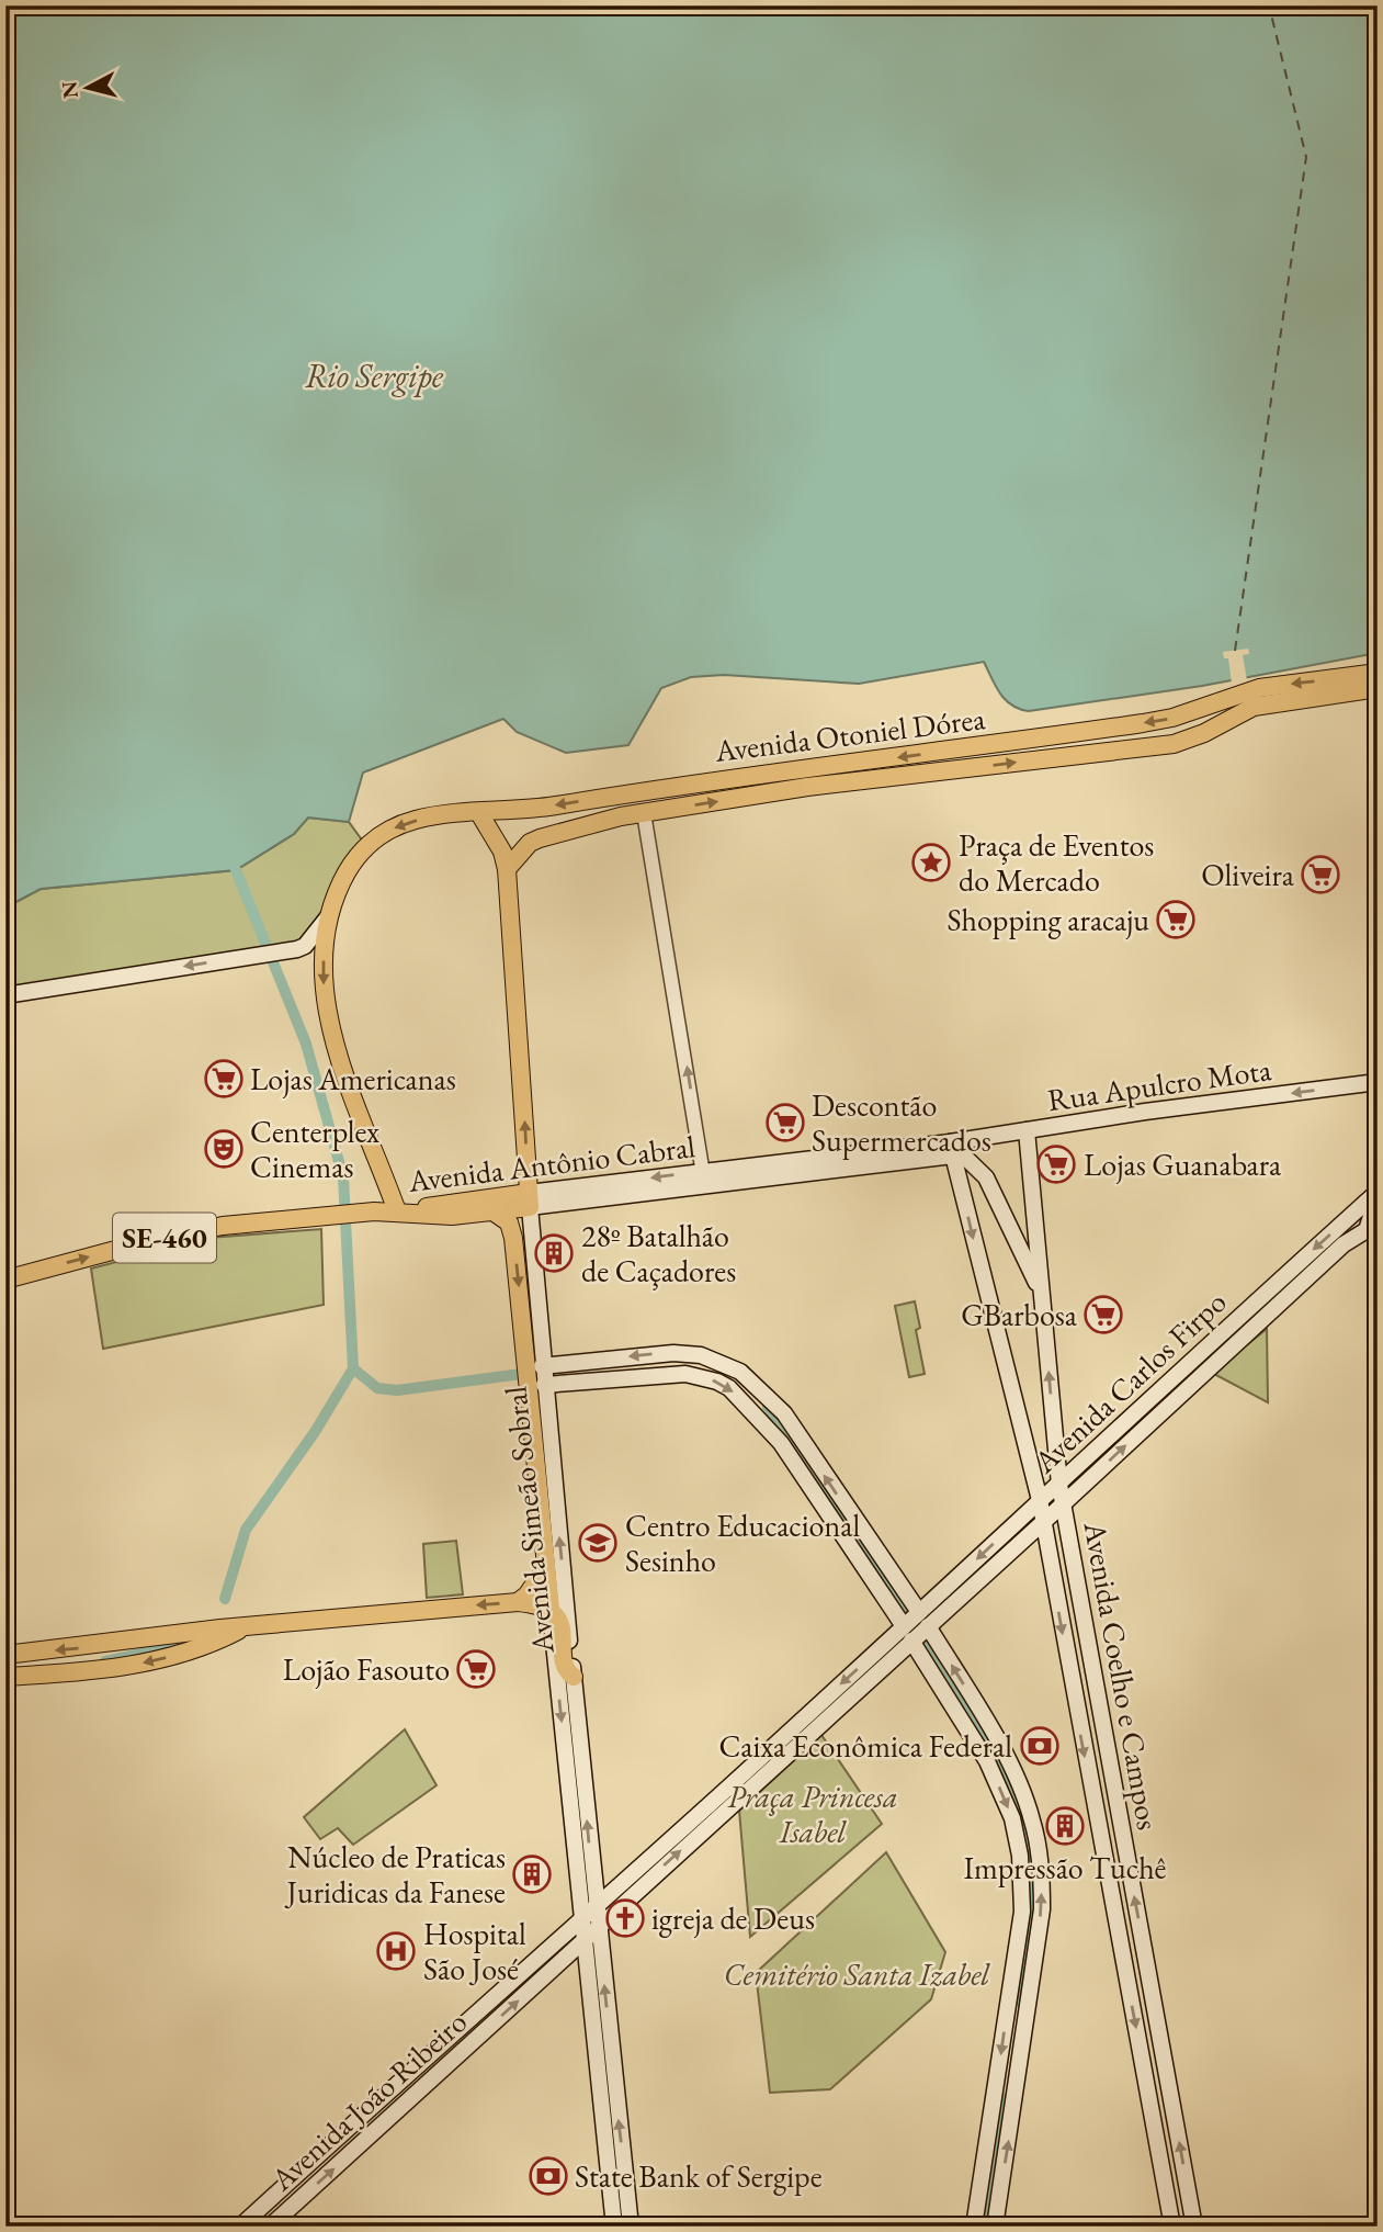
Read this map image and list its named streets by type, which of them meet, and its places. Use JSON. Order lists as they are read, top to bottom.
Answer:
{
  "streets": {
    "main road": [
      "Avenida Otoniel Dórea",
      "Rua Apulcro Mota",
      "Avenida Antônio Cabral",
      "SE-460",
      "Avenida Carlos Firpo",
      "Avenida Simeão Sobral",
      "Avenida Coelho e Campos",
      "Avenida João Ribeiro"
    ]
  },
  "crossings": [
    ["Avenida Otoniel Dórea", "Avenida Antônio Cabral"],
    ["Avenida Otoniel Dórea", "SE-460"],
    ["Avenida Otoniel Dórea", "Avenida Simeão Sobral"],
    ["Rua Apulcro Mota", "Avenida Antônio Cabral"],
    ["Rua Apulcro Mota", "Avenida Coelho e Campos"],
    ["Avenida Antônio Cabral", "SE-460"],
    ["Avenida Antônio Cabral", "Avenida Simeão Sobral"],
    ["Avenida Antônio Cabral", "Avenida Coelho e Campos"],
    ["Avenida Carlos Firpo", "Avenida Coelho e Campos"],
    ["Avenida Carlos Firpo", "Avenida João Ribeiro"],
    ["Avenida Simeão Sobral", "Avenida João Ribeiro"]
  ],
  "one_way": ["Rua Apulcro Mota"],
  "water": ["Rio Sergipe"],
  "parks": ["Praça Princesa Isabel", "Cemitério Santa Izabel"],
  "places": {
    "place": ["Praça de Eventos do Mercado"],
    "supermarket": [
      "Oliveira",
      "Shopping aracaju",
      "Lojas Americanas",
      "Descontão Supermercados",
      "Lojas Guanabara",
      "GBarbosa",
      "Lojão Fasouto"
    ],
    "theatre": ["Centerplex Cinemas"],
    "building": ["28º Batalhão de Caçadores", "Impressão Tuchê", "Núcleo de Praticas Juridicas da Fanese"],
    "school or university": ["Centro Educacional Sesinho"],
    "bank": ["Caixa Econômica Federal", "State Bank of Sergipe"],
    "church": ["igreja de Deus"],
    "hospital": ["Hospital São José"]
  },
  "north": "left"
}
